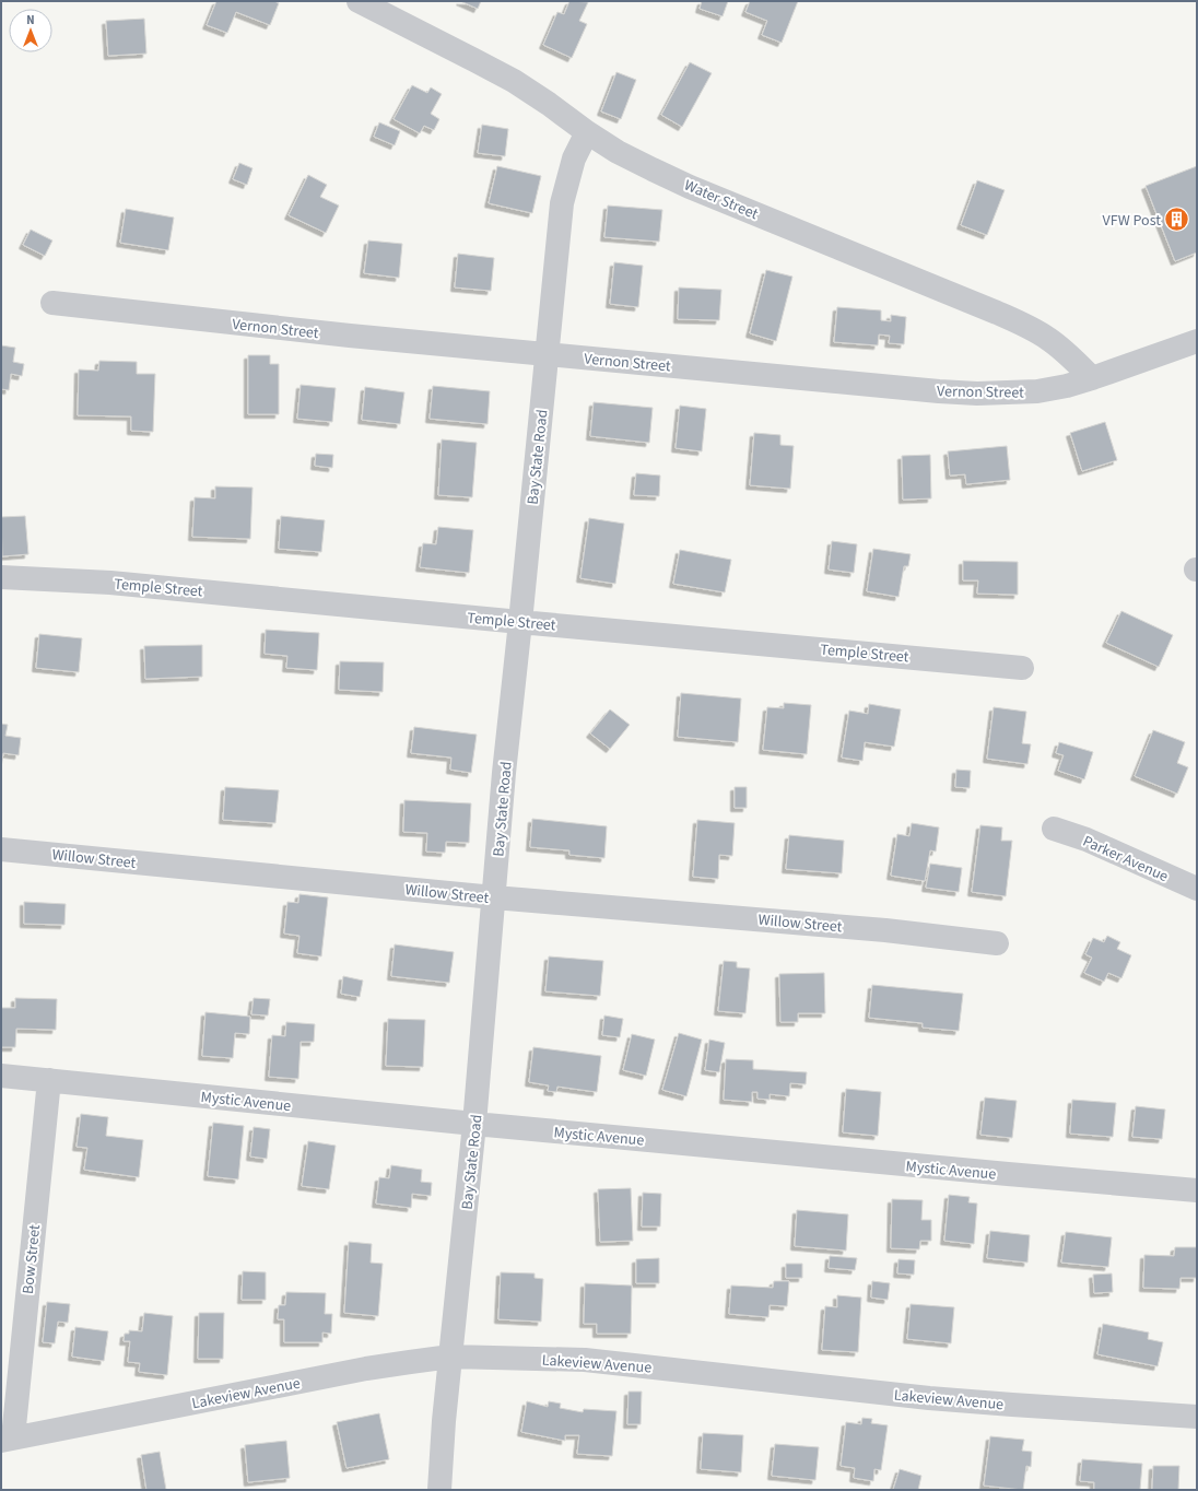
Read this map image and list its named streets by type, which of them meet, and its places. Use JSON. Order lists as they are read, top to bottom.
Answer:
{
  "streets": {
    "street": [
      "Water Street",
      "Vernon Street",
      "Bay State Road",
      "Temple Street",
      "Willow Street",
      "Parker Avenue",
      "Mystic Avenue",
      "Bow Street",
      "Lakeview Avenue"
    ]
  },
  "crossings": [
    ["Water Street", "Vernon Street"],
    ["Water Street", "Bay State Road"],
    ["Vernon Street", "Bay State Road"],
    ["Bay State Road", "Temple Street"],
    ["Bay State Road", "Willow Street"],
    ["Bay State Road", "Mystic Avenue"],
    ["Bay State Road", "Lakeview Avenue"],
    ["Mystic Avenue", "Bow Street"],
    ["Bow Street", "Lakeview Avenue"]
  ],
  "places": {
    "building": ["VFW Post"]
  },
  "north": "top"
}
